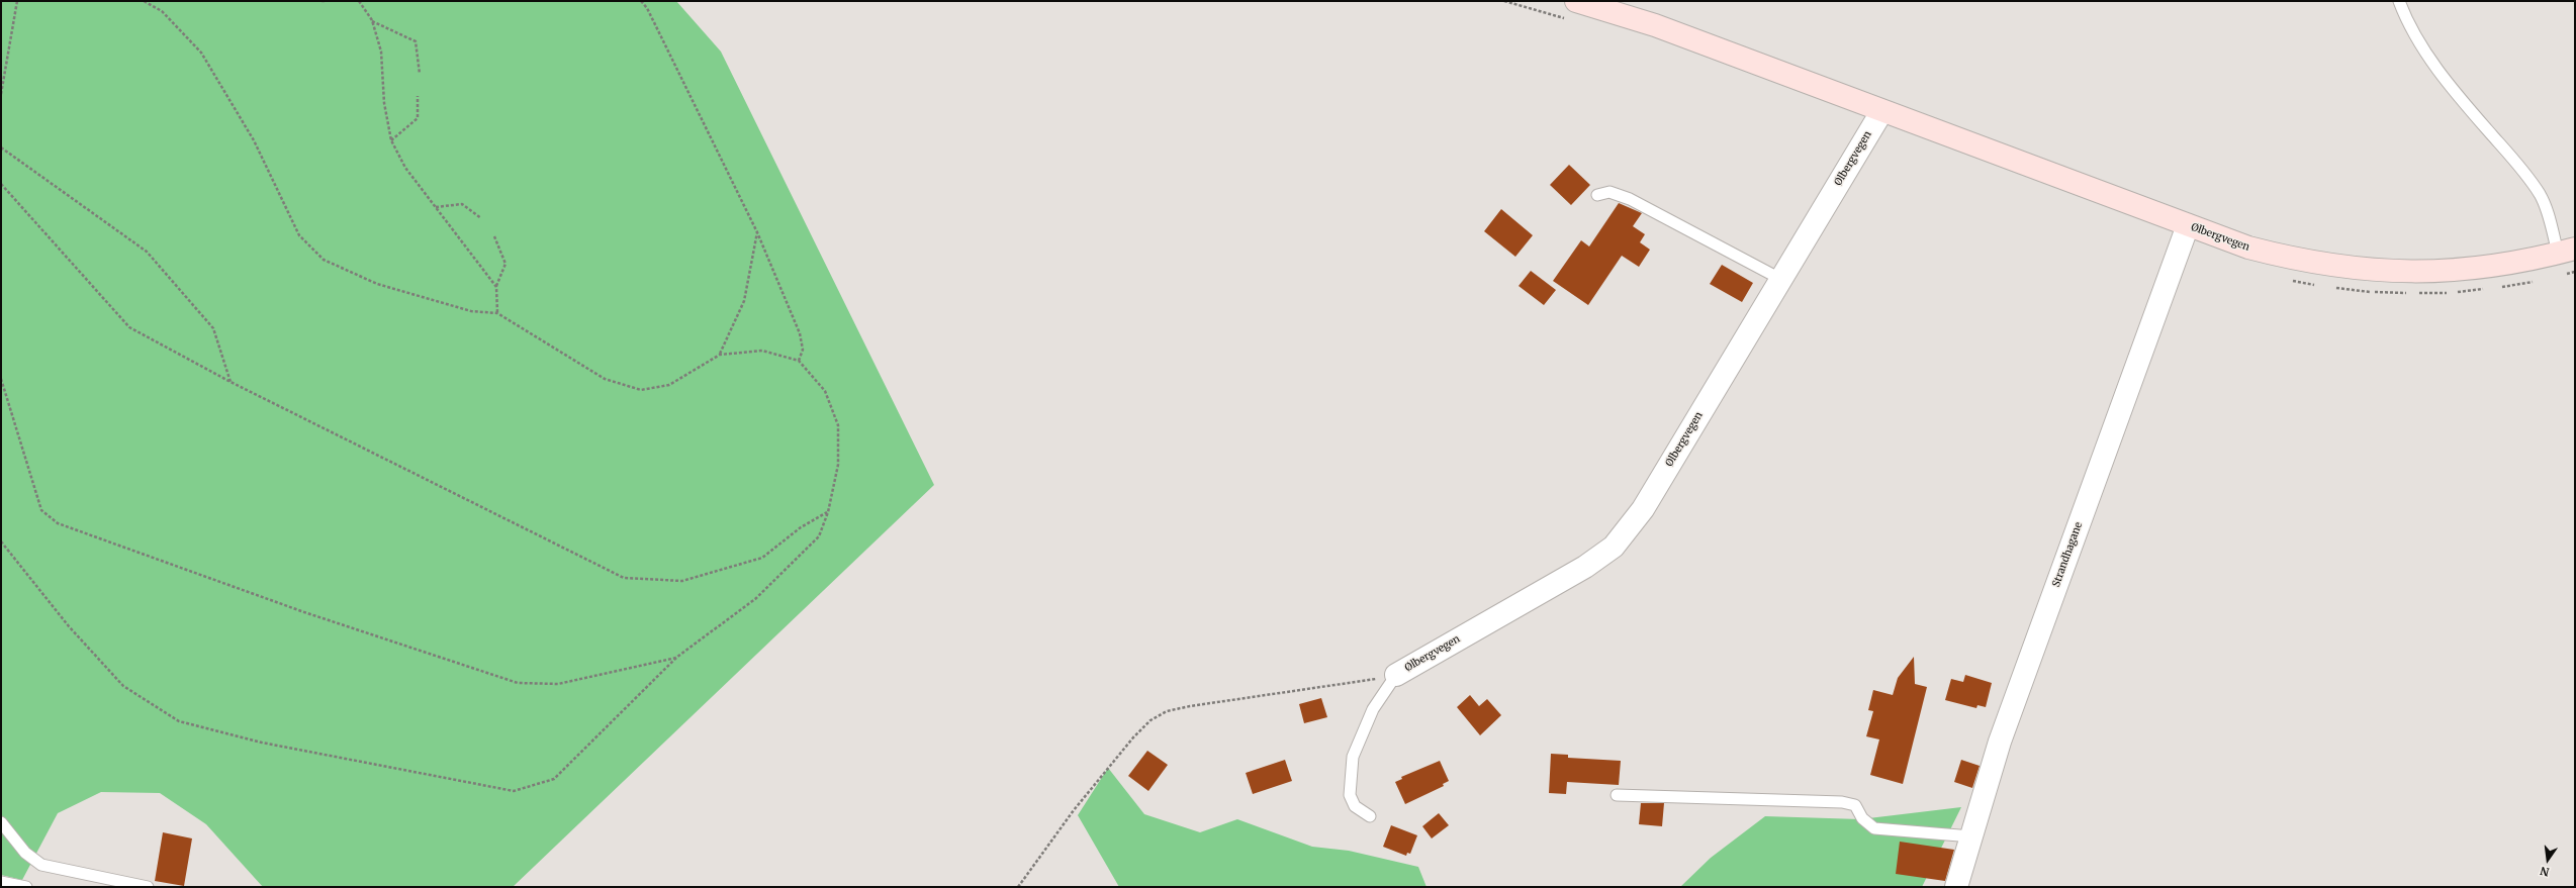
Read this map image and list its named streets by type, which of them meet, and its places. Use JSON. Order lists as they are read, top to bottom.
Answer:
{
  "streets": {
    "main road": ["Ølbergvegen"],
    "street": ["Strandhagane"]
  },
  "crossings": [
    ["Ølbergvegen", "Strandhagane"]
  ],
  "north": "bottom"
}
